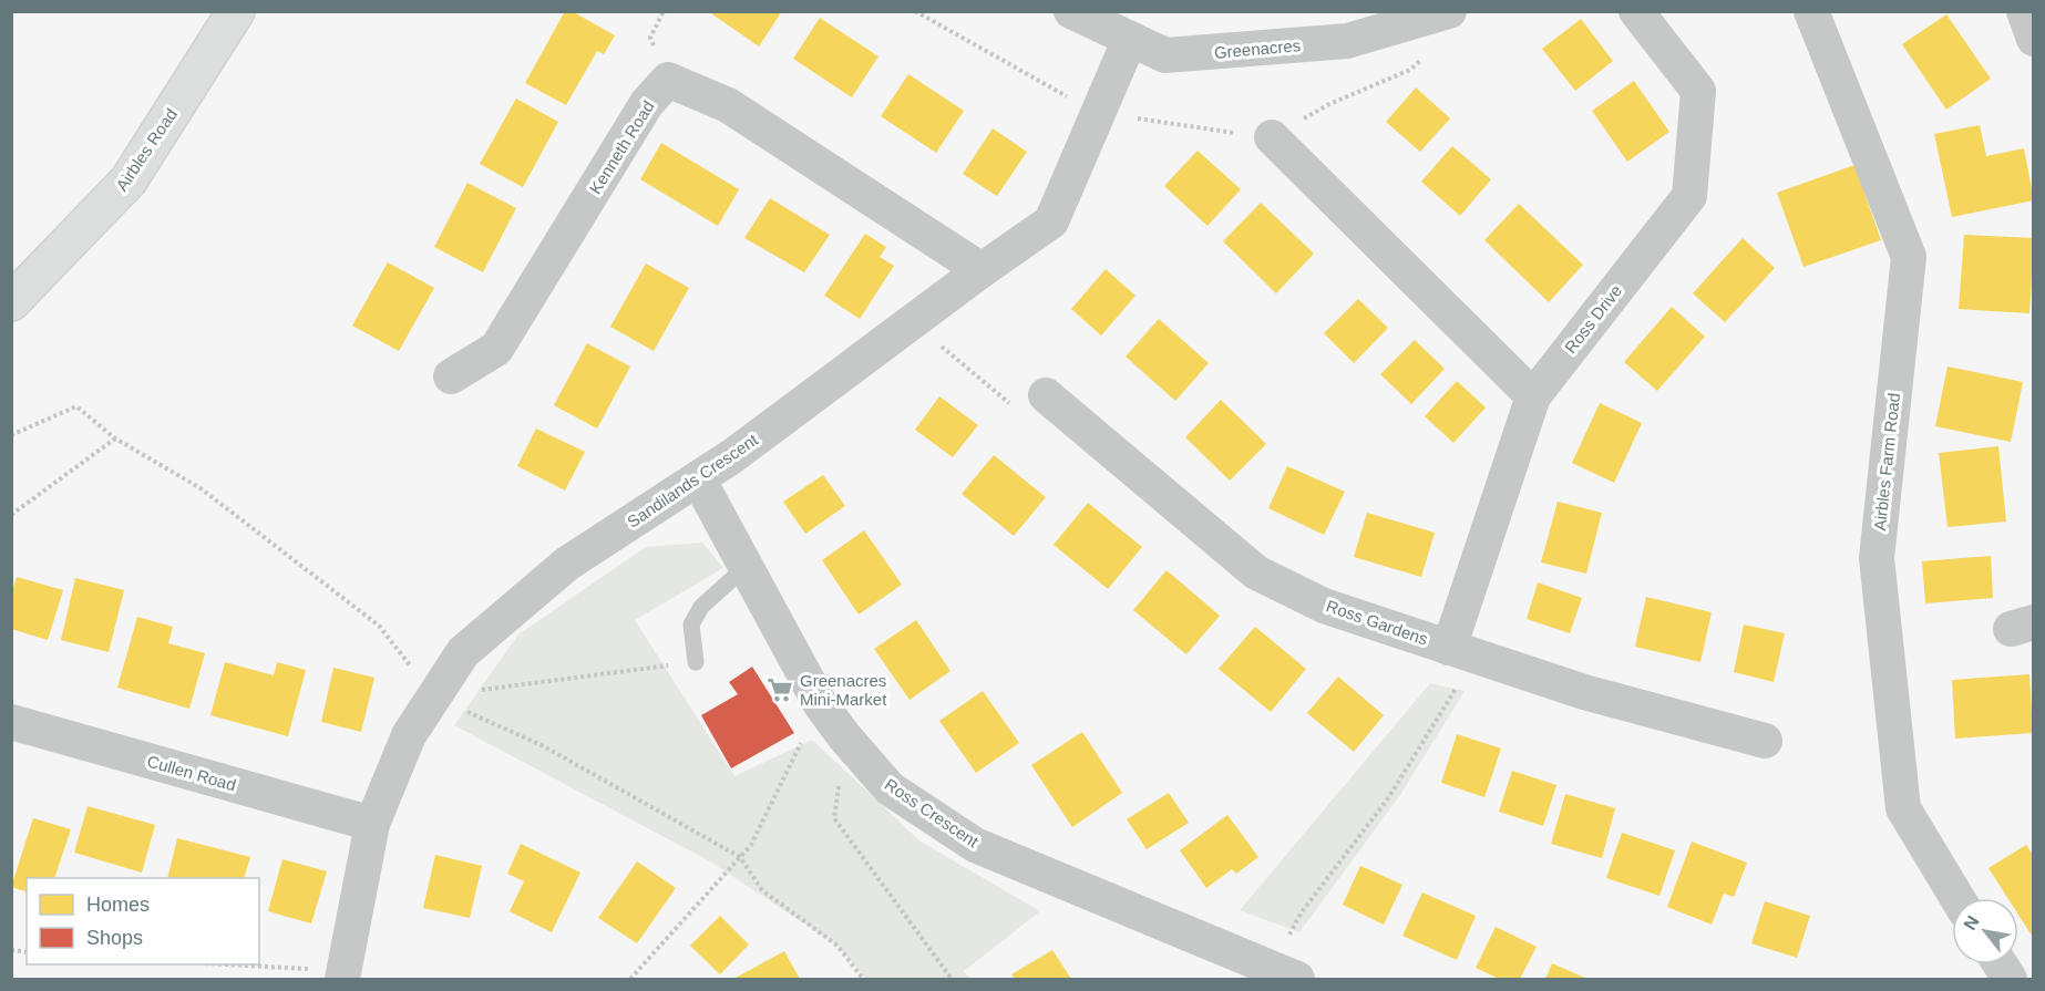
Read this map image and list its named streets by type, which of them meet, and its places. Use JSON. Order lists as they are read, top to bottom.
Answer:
{
  "streets": {
    "main road": ["Airbles Road"],
    "street": [
      "Greenacres",
      "Kenneth Road",
      "Ross Drive",
      "Airbles Farm Road",
      "Sandilands Crescent",
      "Ross Gardens",
      "Cullen Road",
      "Ross Crescent"
    ]
  },
  "crossings": [
    ["Greenacres", "Sandilands Crescent"],
    ["Kenneth Road", "Sandilands Crescent"],
    ["Ross Drive", "Ross Gardens"],
    ["Sandilands Crescent", "Cullen Road"],
    ["Sandilands Crescent", "Ross Crescent"]
  ],
  "places": {
    "supermarket": ["Greenacres Mini-Market"]
  },
  "legend": ["Homes", "Shops"],
  "north": "top left"
}
